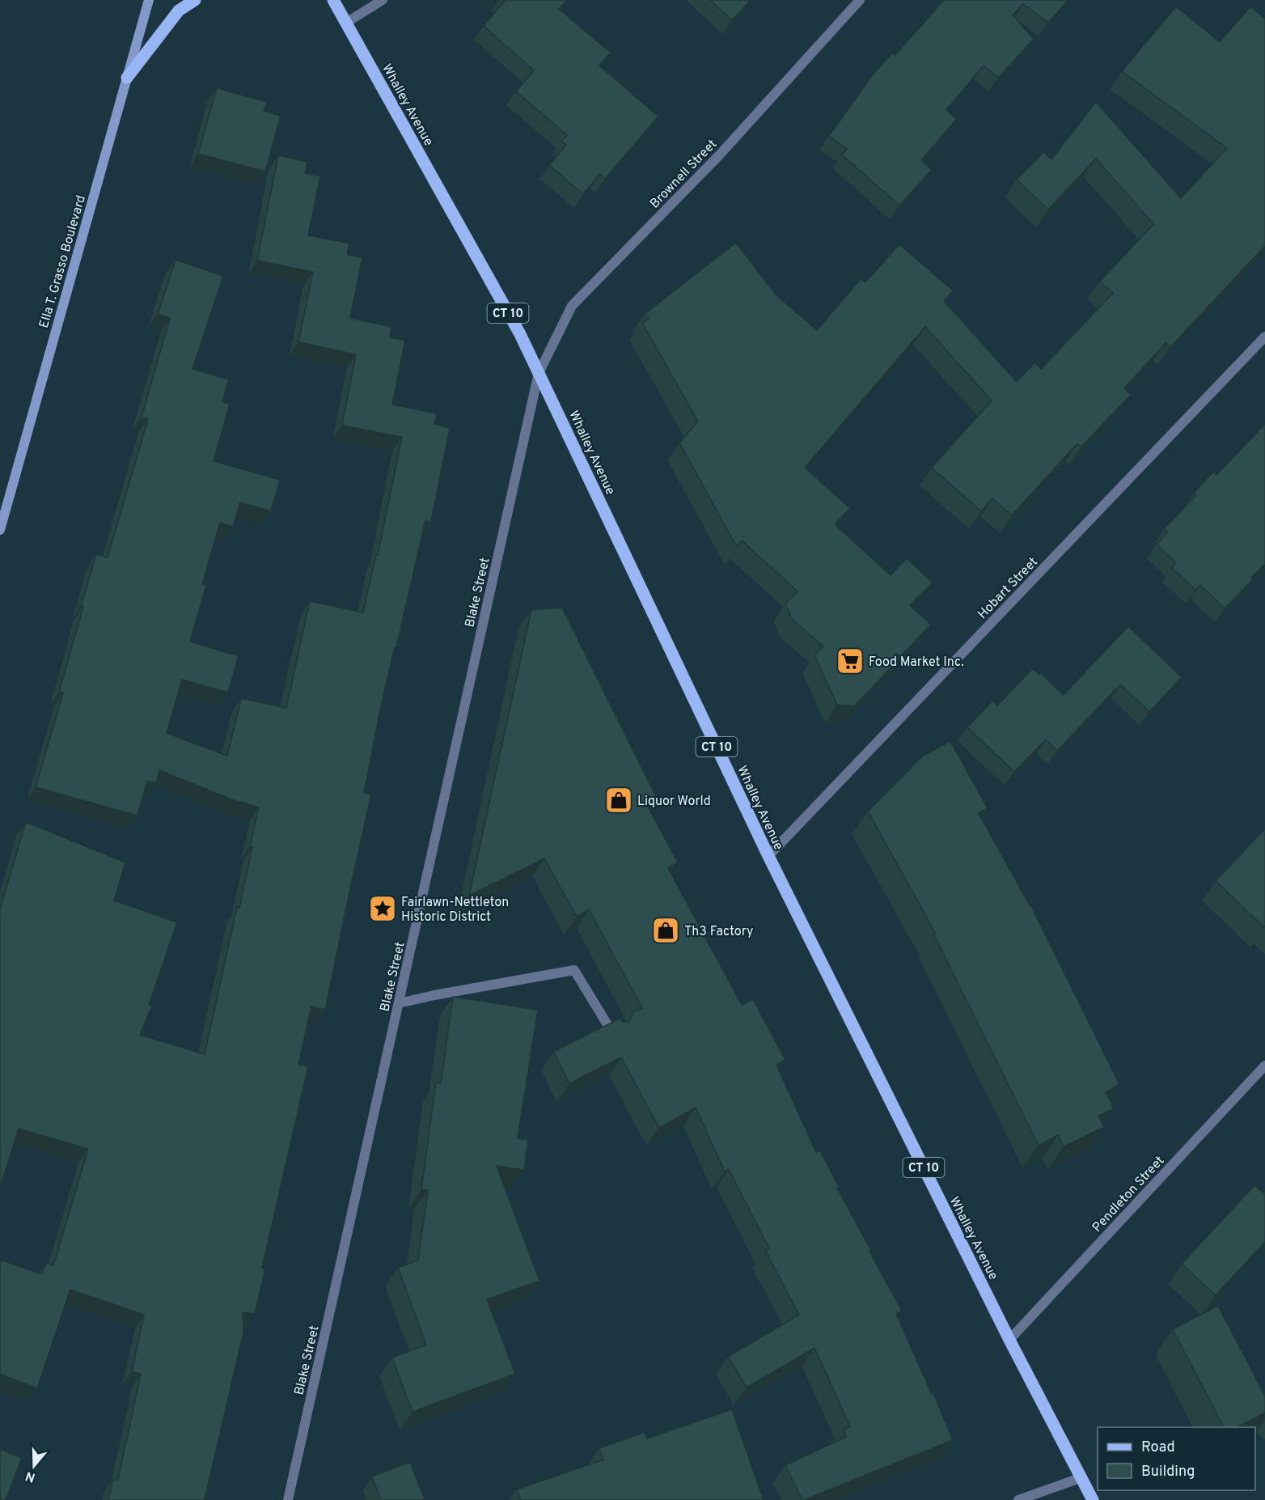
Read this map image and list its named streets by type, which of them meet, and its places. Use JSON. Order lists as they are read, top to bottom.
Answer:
{
  "streets": {
    "main road": ["Whalley Avenue", "Ella T. Grasso Boulevard", "CT 10"],
    "street": [
      "Brownell Street",
      "Hobart Street",
      "Blake Street",
      "Pendleton Street"
    ]
  },
  "crossings": [
    ["Whalley Avenue", "Brownell Street"],
    ["Whalley Avenue", "Hobart Street"],
    ["Whalley Avenue", "Blake Street"],
    ["Whalley Avenue", "Pendleton Street"],
    ["Brownell Street", "Blake Street"]
  ],
  "places": {
    "supermarket": ["Food Market Inc."],
    "shop": ["Liquor World", "Th3 Factory"],
    "place": ["Fairlawn-Nettleton Historic District"]
  },
  "legend": ["Road", "Building"],
  "north": "bottom"
}
